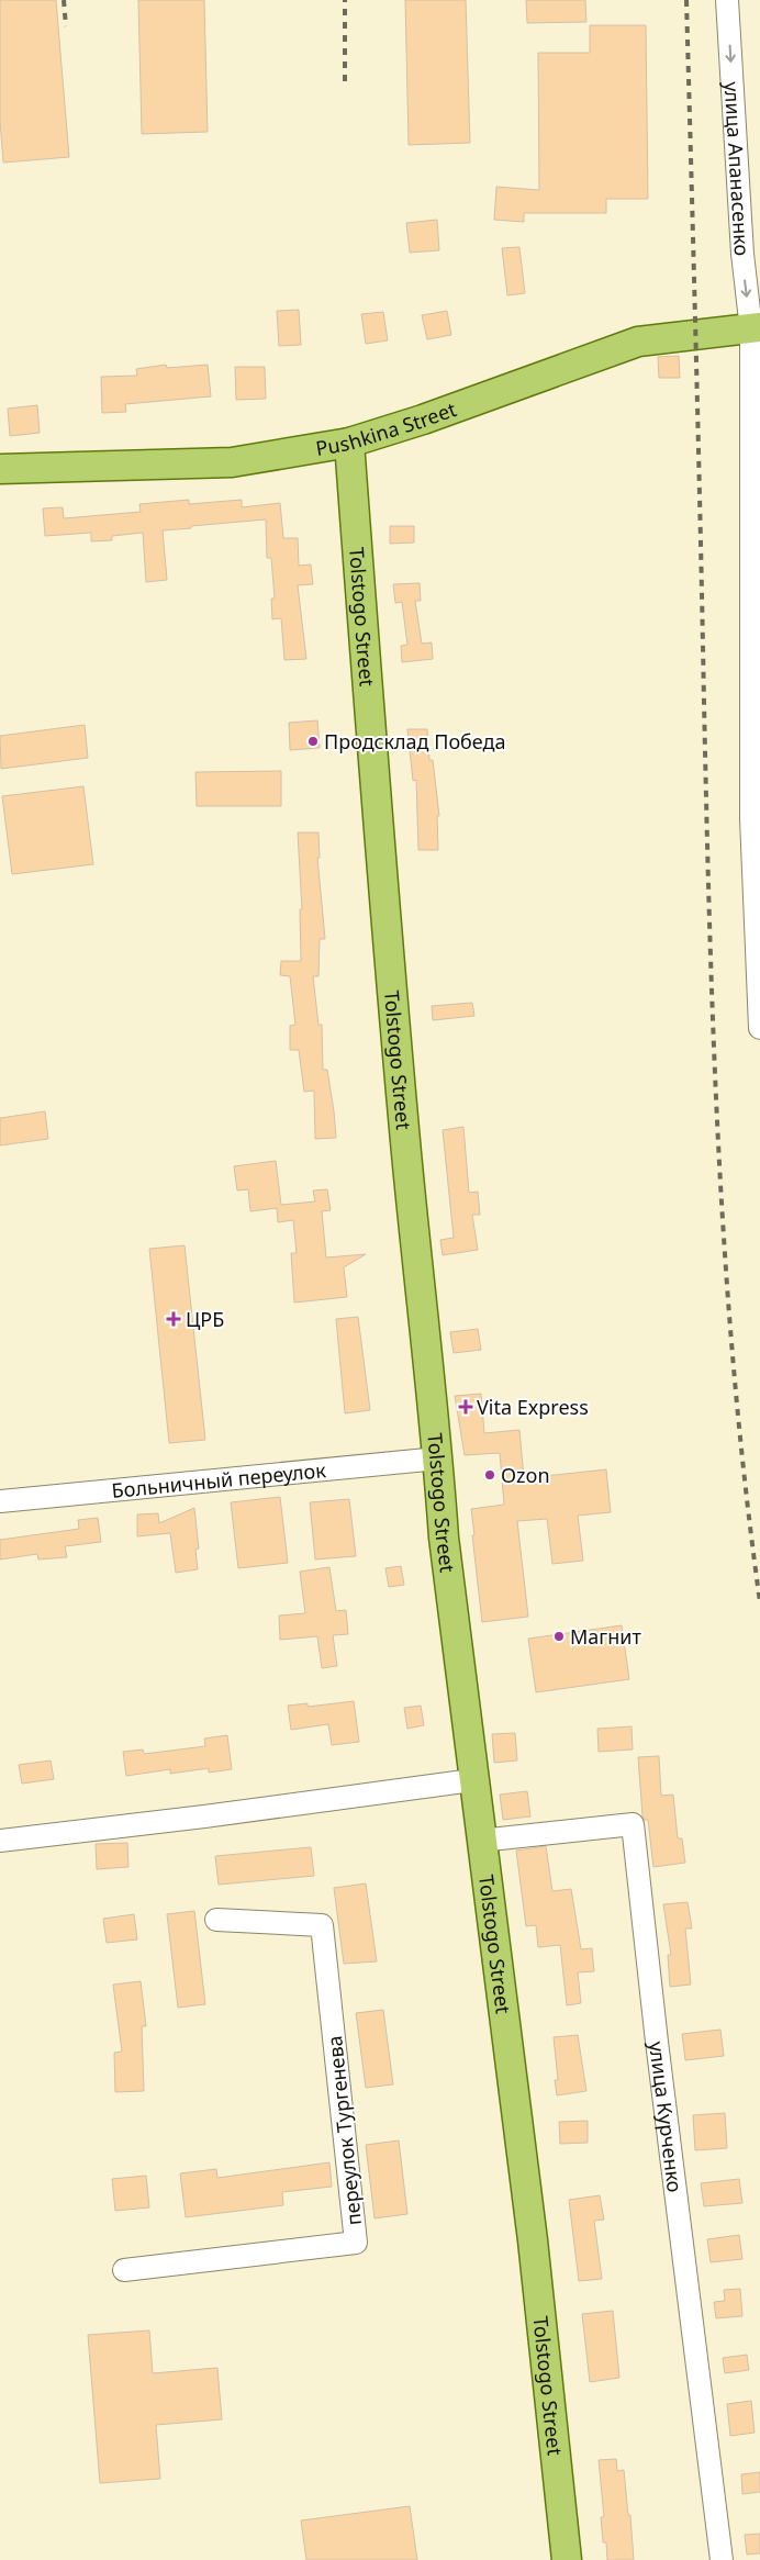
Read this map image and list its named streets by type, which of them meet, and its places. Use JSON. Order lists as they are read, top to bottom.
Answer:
{
  "streets": {
    "main road": ["Pushkina Street", "Tolstogo Street"],
    "street": [
      "улица Апанасенко",
      "Больничный переулок",
      "улица Курченко",
      "переулок Тургенева"
    ]
  },
  "crossings": [
    ["улица Апанасенко", "Pushkina Street"],
    ["Pushkina Street", "Tolstogo Street"],
    ["Tolstogo Street", "Больничный переулок"],
    ["Tolstogo Street", "улица Курченко"]
  ],
  "places": {
    "other": ["Продсклад Победа", "Ozon", "Магнит"],
    "health": ["ЦРБ", "Vita Express"]
  }
}
